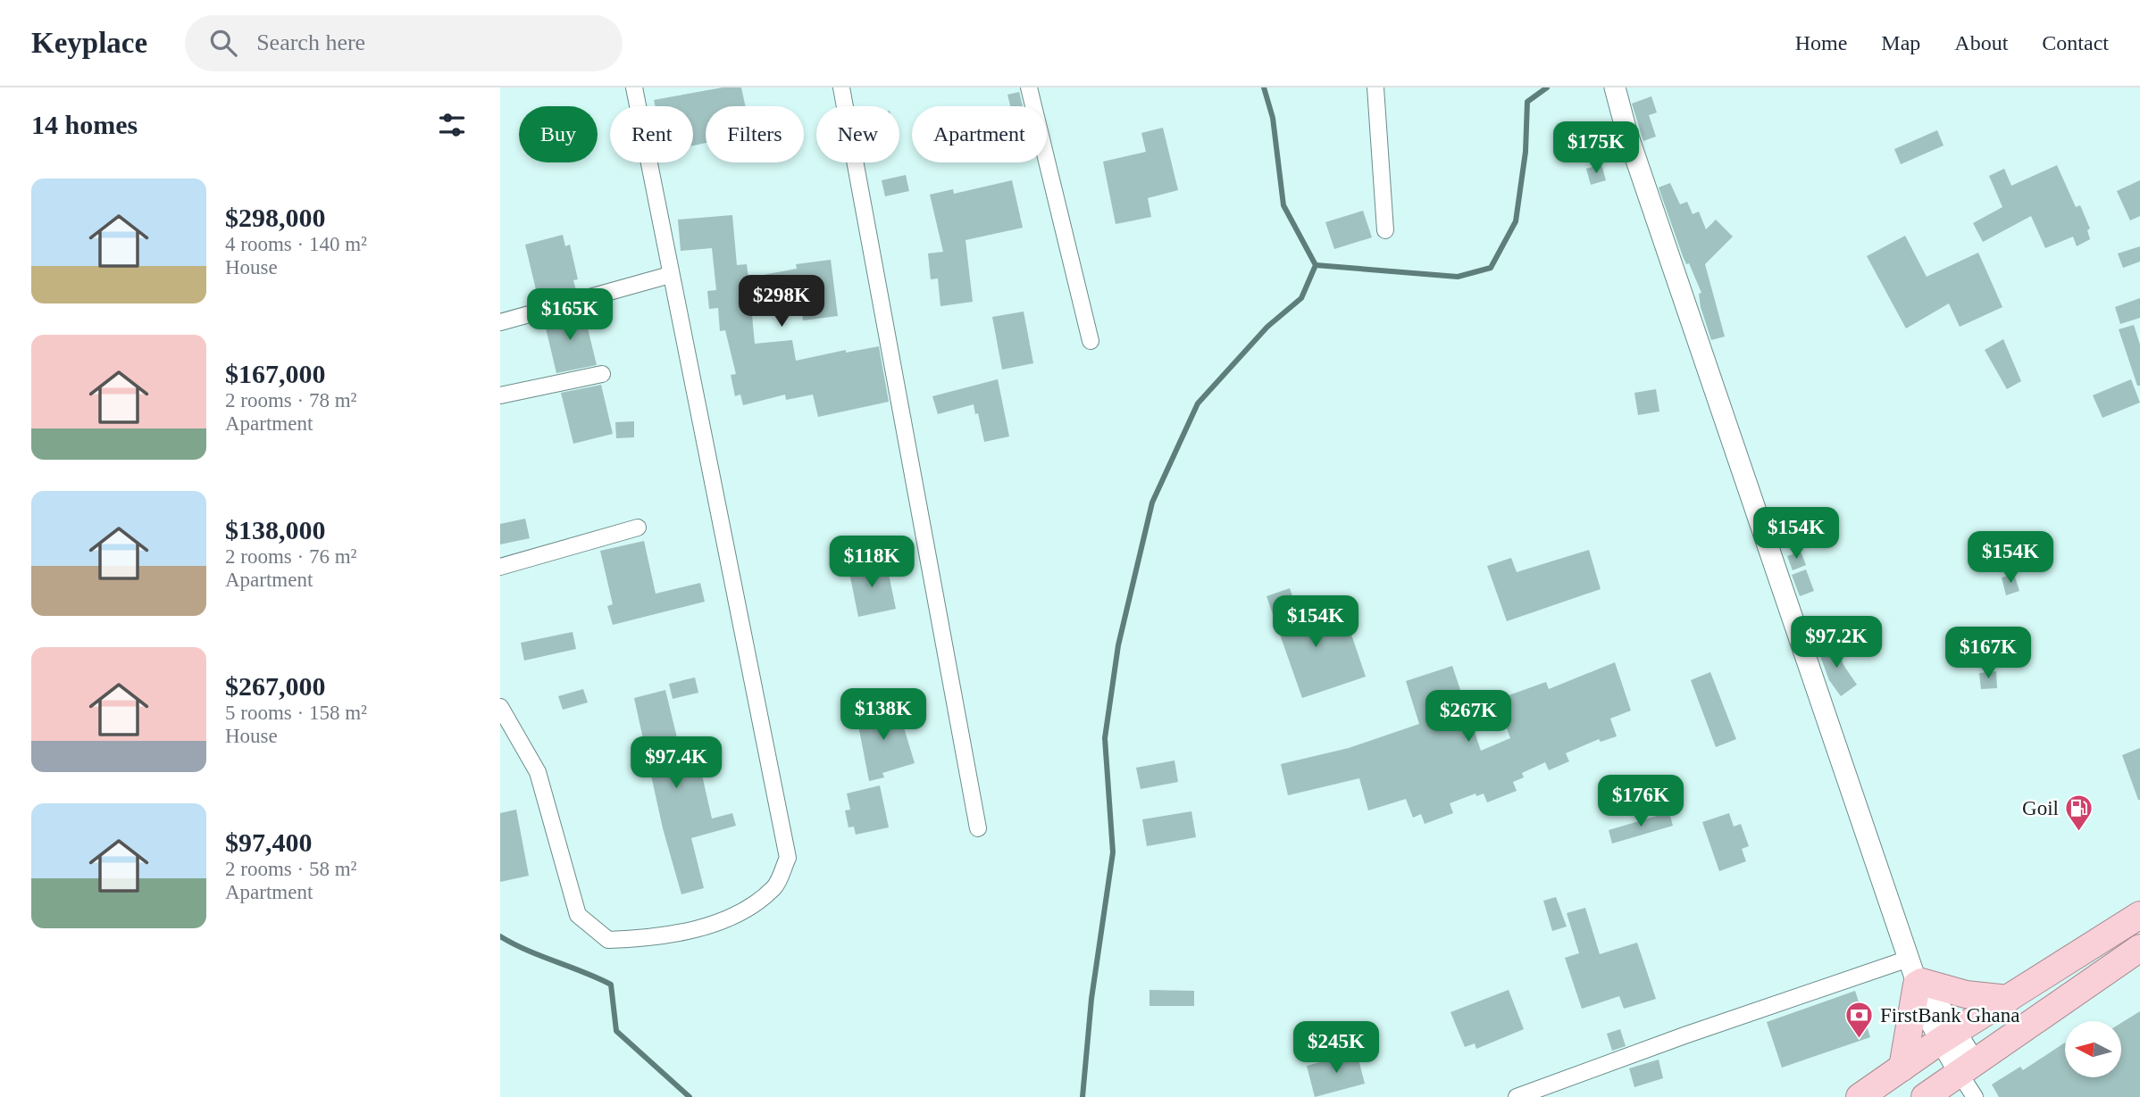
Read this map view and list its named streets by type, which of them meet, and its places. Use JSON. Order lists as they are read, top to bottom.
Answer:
{
  "places": {
    "fuel station": ["Goil"],
    "bank": ["FirstBank Ghana"]
  },
  "north": "left",
  "page": {
    "header": "Keyplace",
    "search": "Search here",
    "nav": [
      "Home",
      "Map",
      "About",
      "Contact"
    ],
    "heading": "14 homes",
    "chip": [
      "Buy",
      "Rent",
      "Filters",
      "New",
      "Apartment"
    ],
    "price": [
      "$175K",
      "$298K",
      "$165K",
      "$154K",
      "$154K",
      "$118K",
      "$154K",
      "$97.2K",
      "$167K",
      "$138K",
      "$267K",
      "$97.4K",
      "$176K",
      "$245K"
    ],
    "list": [
      {
        "name": "$298,000",
        "note": "4 rooms · 140 m² · House"
      },
      {
        "name": "$167,000",
        "note": "2 rooms · 78 m² · Apartment"
      },
      {
        "name": "$138,000",
        "note": "2 rooms · 76 m² · Apartment"
      },
      {
        "name": "$267,000",
        "note": "5 rooms · 158 m² · House"
      },
      {
        "name": "$97,400",
        "note": "2 rooms · 58 m² · Apartment"
      }
    ]
  }
}
